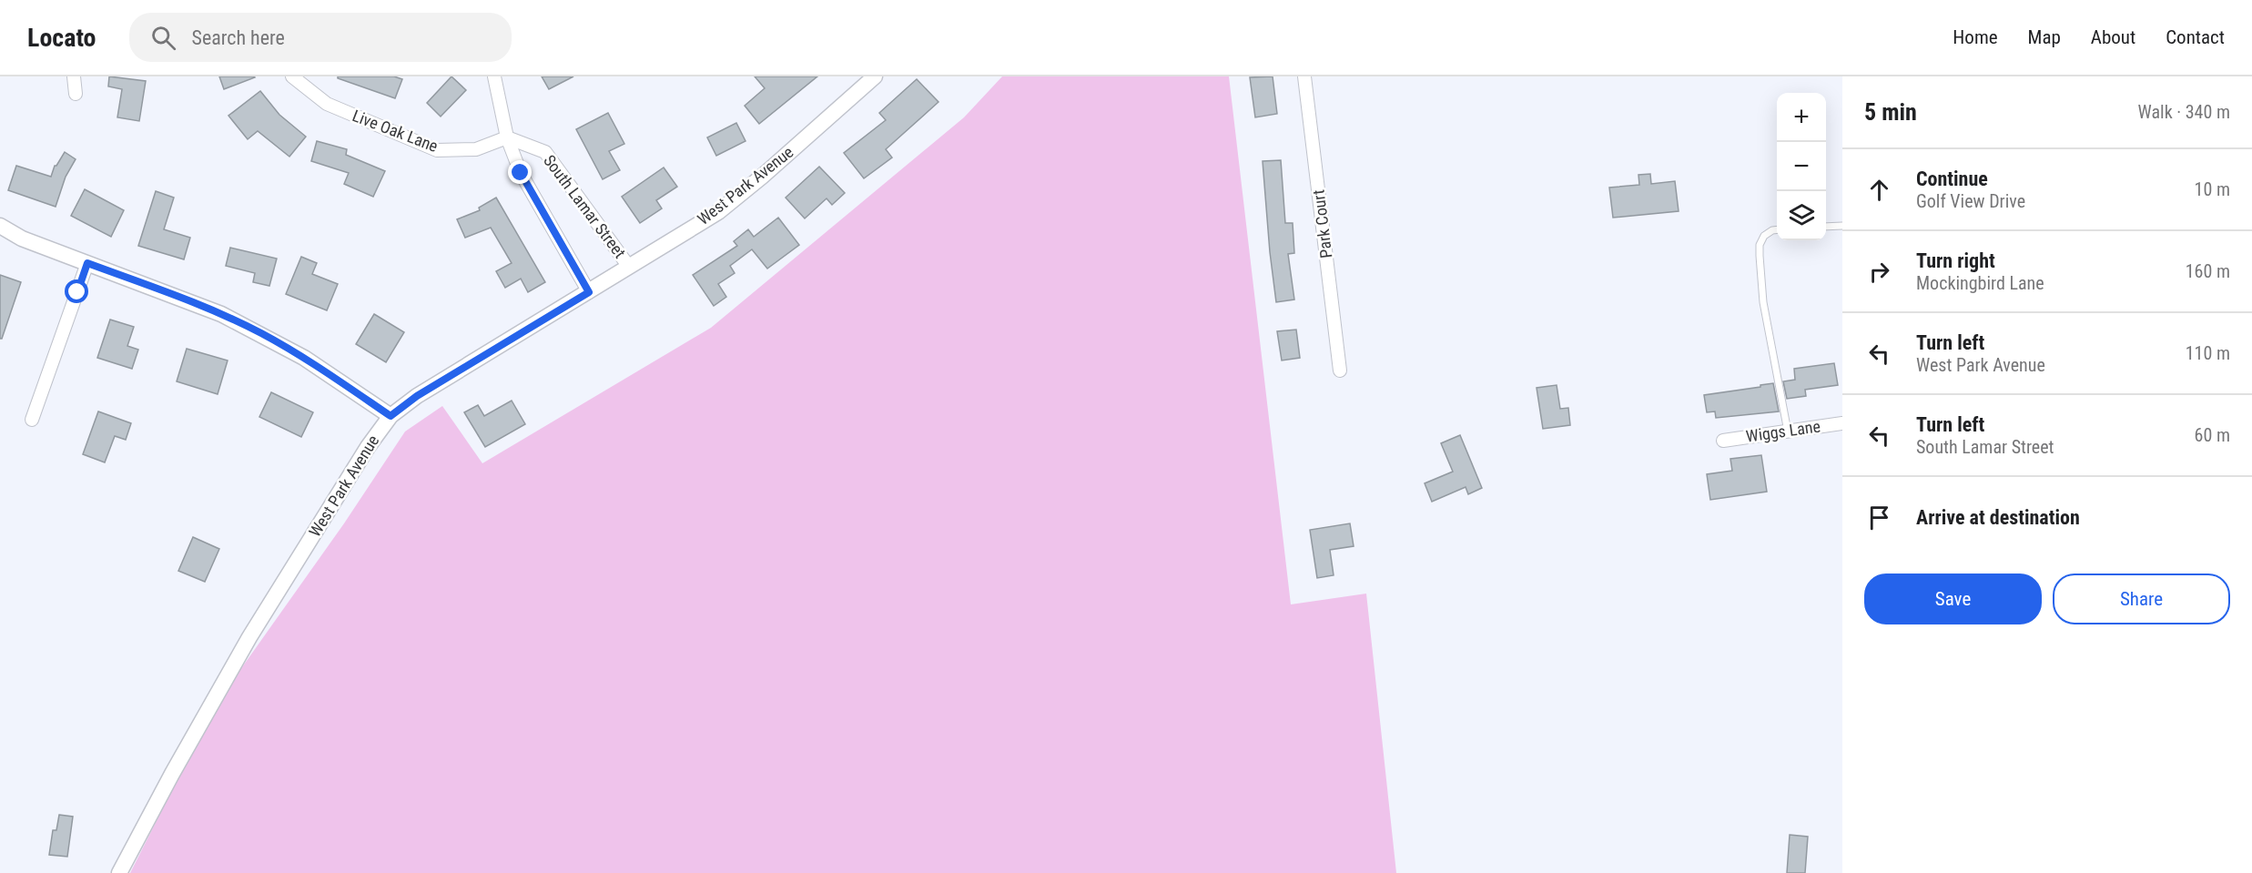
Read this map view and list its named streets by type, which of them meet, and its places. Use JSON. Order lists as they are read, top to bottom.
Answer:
{
  "streets": {
    "street": [
      "Live Oak Lane",
      "West Park Avenue",
      "South Lamar Street",
      "Park Court",
      "Wiggs Lane"
    ]
  },
  "crossings": [
    ["Live Oak Lane", "South Lamar Street"],
    ["West Park Avenue", "South Lamar Street"]
  ],
  "page": {
    "header": "Locato",
    "search": "Search here",
    "nav": [
      "Home",
      "Map",
      "About",
      "Contact"
    ],
    "heading": ["5 min", "Walk · 340 m"],
    "map_buttons": ["+", "−"],
    "list": [
      ["Continue", "Golf View Drive", "10 m"],
      ["Turn right", "Mockingbird Lane", "160 m"],
      ["Turn left", "West Park Avenue", "110 m"],
      ["Turn left", "South Lamar Street", "60 m"],
      "Arrive at destination"
    ],
    "buttons": ["Save", "Share"]
  }
}
